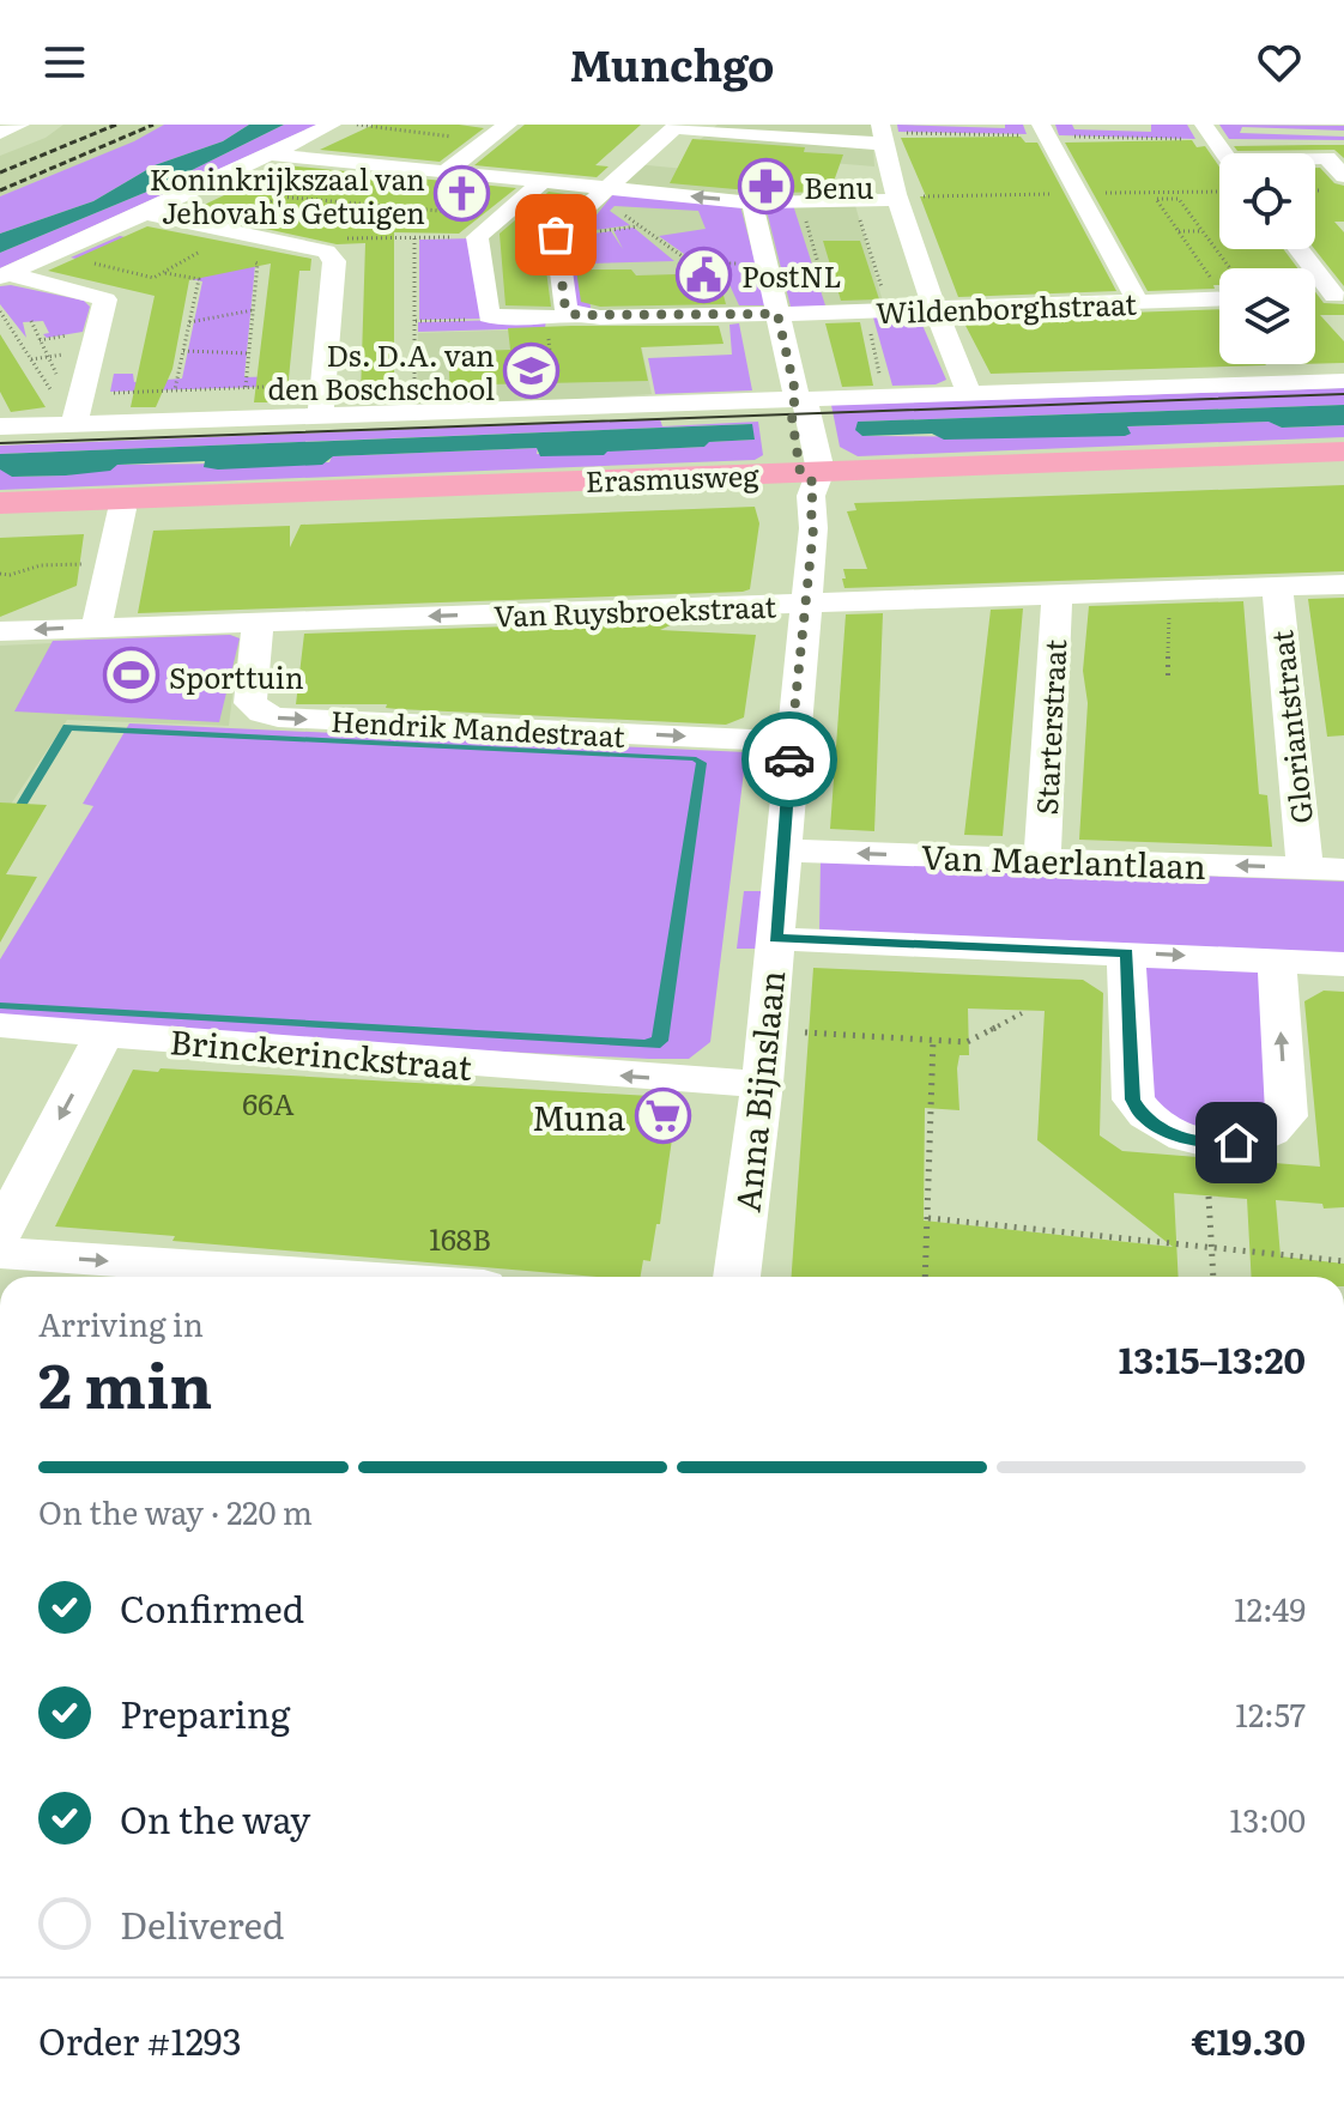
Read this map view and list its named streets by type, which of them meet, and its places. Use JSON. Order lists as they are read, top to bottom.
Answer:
{
  "streets": {
    "main road": ["Erasmusweg"],
    "street": [
      "Wildenborghstraat",
      "Van Ruysbroekstraat",
      "Hendrik Mandestraat",
      "Starterstraat",
      "Gloriantstraat",
      "Van Maerlantlaan",
      "Brinckerinckstraat",
      "Anna Bijnslaan"
    ]
  },
  "crossings": [
    ["Wildenborghstraat", "Anna Bijnslaan"],
    ["Erasmusweg", "Anna Bijnslaan"],
    ["Van Ruysbroekstraat", "Hendrik Mandestraat"],
    ["Van Ruysbroekstraat", "Starterstraat"],
    ["Van Ruysbroekstraat", "Gloriantstraat"],
    ["Van Ruysbroekstraat", "Anna Bijnslaan"],
    ["Hendrik Mandestraat", "Anna Bijnslaan"],
    ["Starterstraat", "Van Maerlantlaan"],
    ["Gloriantstraat", "Van Maerlantlaan"],
    ["Van Maerlantlaan", "Anna Bijnslaan"],
    ["Brinckerinckstraat", "Anna Bijnslaan"]
  ],
  "places": {
    "pharmacy": ["Benu"],
    "church": ["Koninkrijkszaal van Jehovah's Getuigen"],
    "public building": ["PostNL"],
    "school or university": ["Ds. D.A. van den Boschschool"],
    "sports": ["Sporttuin"],
    "supermarket": ["Muna"]
  },
  "house_numbers": ["66A", "168B"],
  "page": {
    "header": "Munchgo",
    "heading": ["2 min", "Arriving in", "13:15–13:20"],
    "panel": ["Order #1293", "€19.30"],
    "bar": "On the way · 220 m",
    "list": [
      ["Confirmed", "12:49"],
      ["Preparing", "12:57"],
      ["On the way", "13:00"],
      "Delivered"
    ]
  }
}
